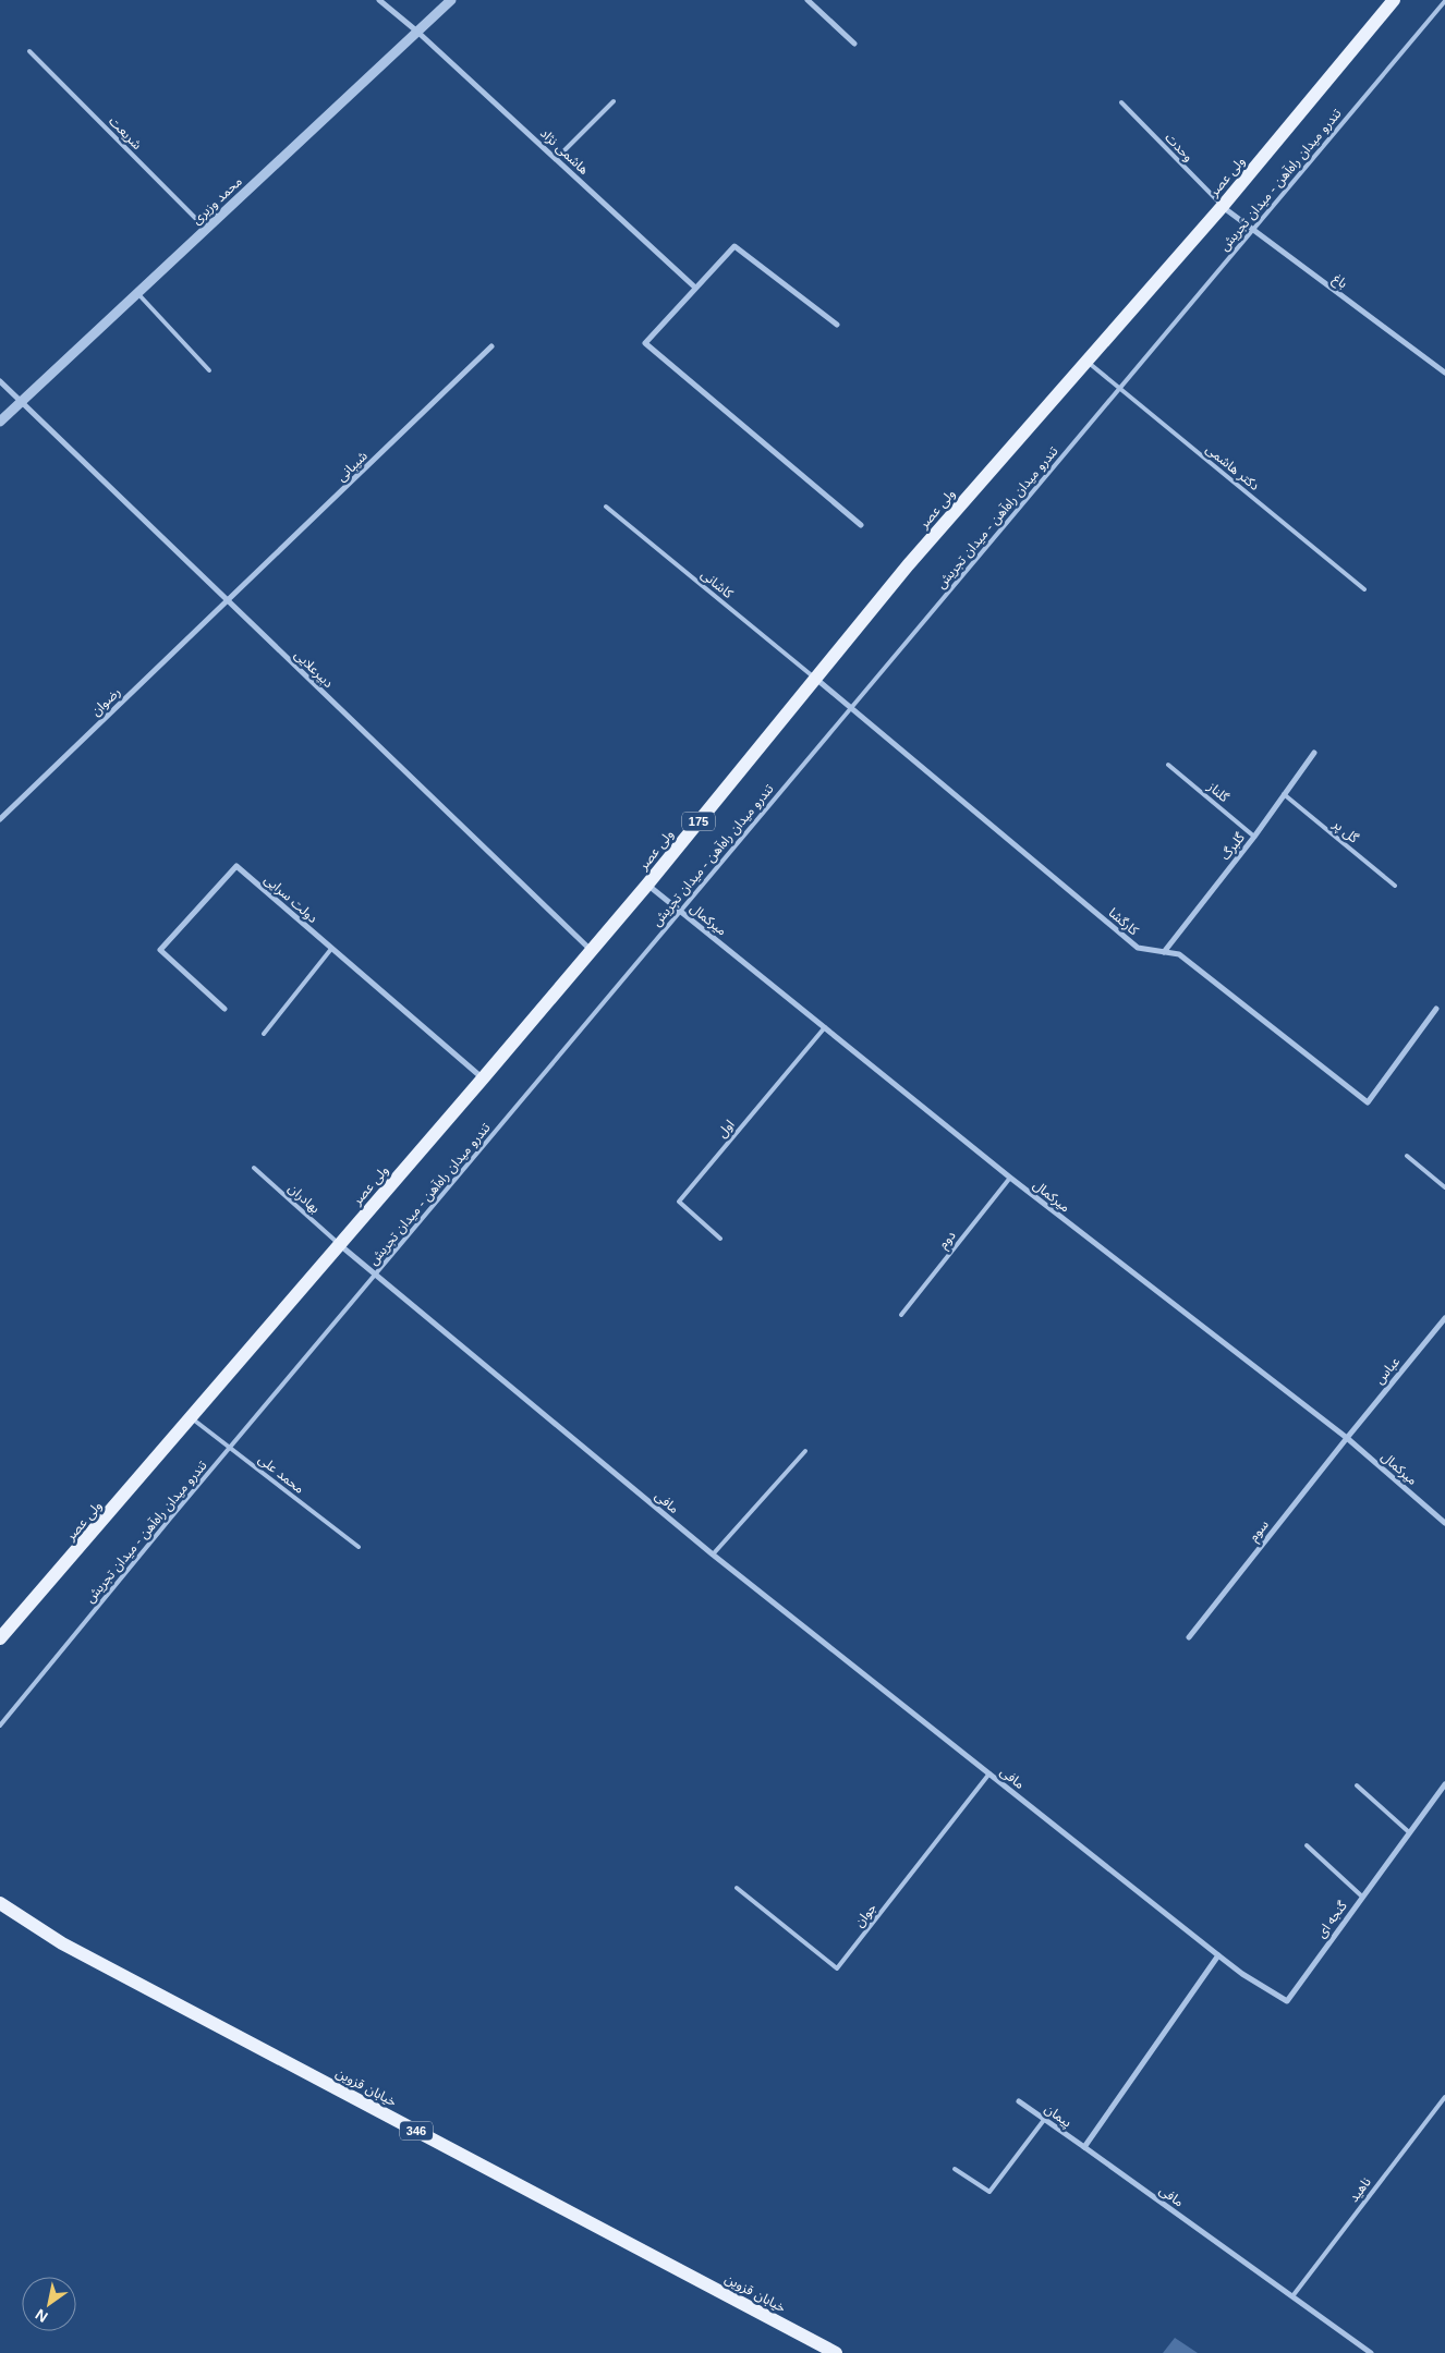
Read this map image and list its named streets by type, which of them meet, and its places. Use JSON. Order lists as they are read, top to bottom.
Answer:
{
  "streets": {
    "main road": [
      "ولی عصر",
      "175",
      "خیابان قزوین",
      "346"
    ],
    "street": [
      "هاشمی نژاد",
      "محمد وزیری",
      "باغ",
      "شیبانی",
      "دبیرعلایی",
      "رضوان",
      "گلبرگ",
      "دولت سرایی",
      "میرکمال",
      "کارگشا",
      "عباس",
      "مافی",
      "سوم",
      "گنجه ای",
      "پیمان"
    ],
    "lane": [
      "شریعت",
      "وحدت",
      "تندرو میدان راه‌آهن - میدان تجریش",
      "دکتر هاشمی",
      "کاشانی",
      "گلناز",
      "گل پر",
      "اول",
      "بهادران",
      "دوم",
      "محمد علی",
      "جوان",
      "ناهید"
    ]
  },
  "crossings": [
    ["شریعت", "محمد وزیری"],
    ["وحدت", "ولی عصر"],
    ["وحدت", "باغ"],
    ["هاشمی نژاد", "محمد وزیری"],
    ["ولی عصر", "باغ"],
    ["ولی عصر", "دکتر هاشمی"],
    ["ولی عصر", "کاشانی"],
    ["ولی عصر", "دبیرعلایی"],
    ["ولی عصر", "دولت سرایی"],
    ["ولی عصر", "میرکمال"],
    ["ولی عصر", "کارگشا"],
    ["ولی عصر", "بهادران"],
    ["ولی عصر", "محمد علی"],
    ["ولی عصر", "مافی"],
    ["تندرو میدان راه‌آهن - میدان تجریش", "باغ"],
    ["تندرو میدان راه‌آهن - میدان تجریش", "دکتر هاشمی"],
    ["تندرو میدان راه‌آهن - میدان تجریش", "میرکمال"],
    ["تندرو میدان راه‌آهن - میدان تجریش", "کارگشا"],
    ["تندرو میدان راه‌آهن - میدان تجریش", "محمد علی"],
    ["تندرو میدان راه‌آهن - میدان تجریش", "مافی"],
    ["محمد وزیری", "دبیرعلایی"],
    ["شیبانی", "دبیرعلایی"],
    ["شیبانی", "رضوان"],
    ["کاشانی", "کارگشا"],
    ["دبیرعلایی", "رضوان"],
    ["گلناز", "گلبرگ"],
    ["گل پر", "گلبرگ"],
    ["گلبرگ", "کارگشا"],
    ["میرکمال", "اول"],
    ["میرکمال", "دوم"],
    ["میرکمال", "عباس"],
    ["میرکمال", "سوم"],
    ["بهادران", "مافی"],
    ["عباس", "سوم"],
    ["مافی", "جوان"],
    ["مافی", "گنجه ای"],
    ["مافی", "پیمان"],
    ["مافی", "ناهید"]
  ],
  "north": "bottom left"
}
